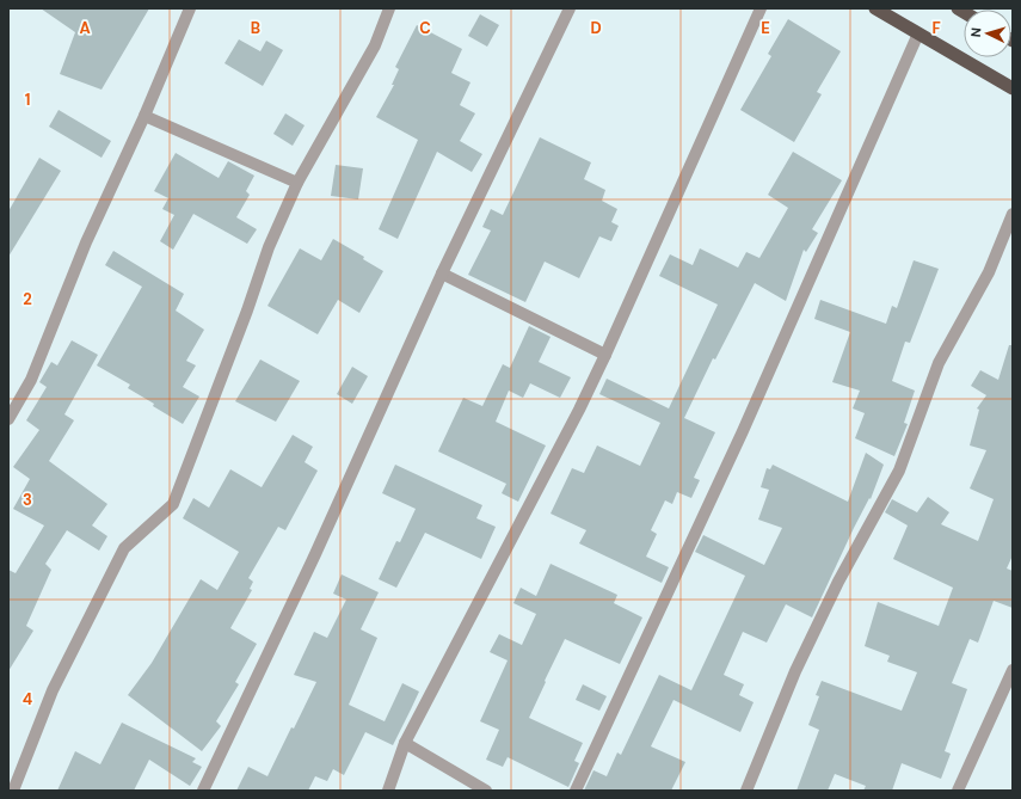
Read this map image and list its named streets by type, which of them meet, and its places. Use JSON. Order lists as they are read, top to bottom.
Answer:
{
  "north": "left",
  "grid": {
    "columns": [
      "A",
      "B",
      "C",
      "D",
      "E",
      "F"
    ],
    "rows": [
      "1",
      "2",
      "3",
      "4"
    ]
  }
}
